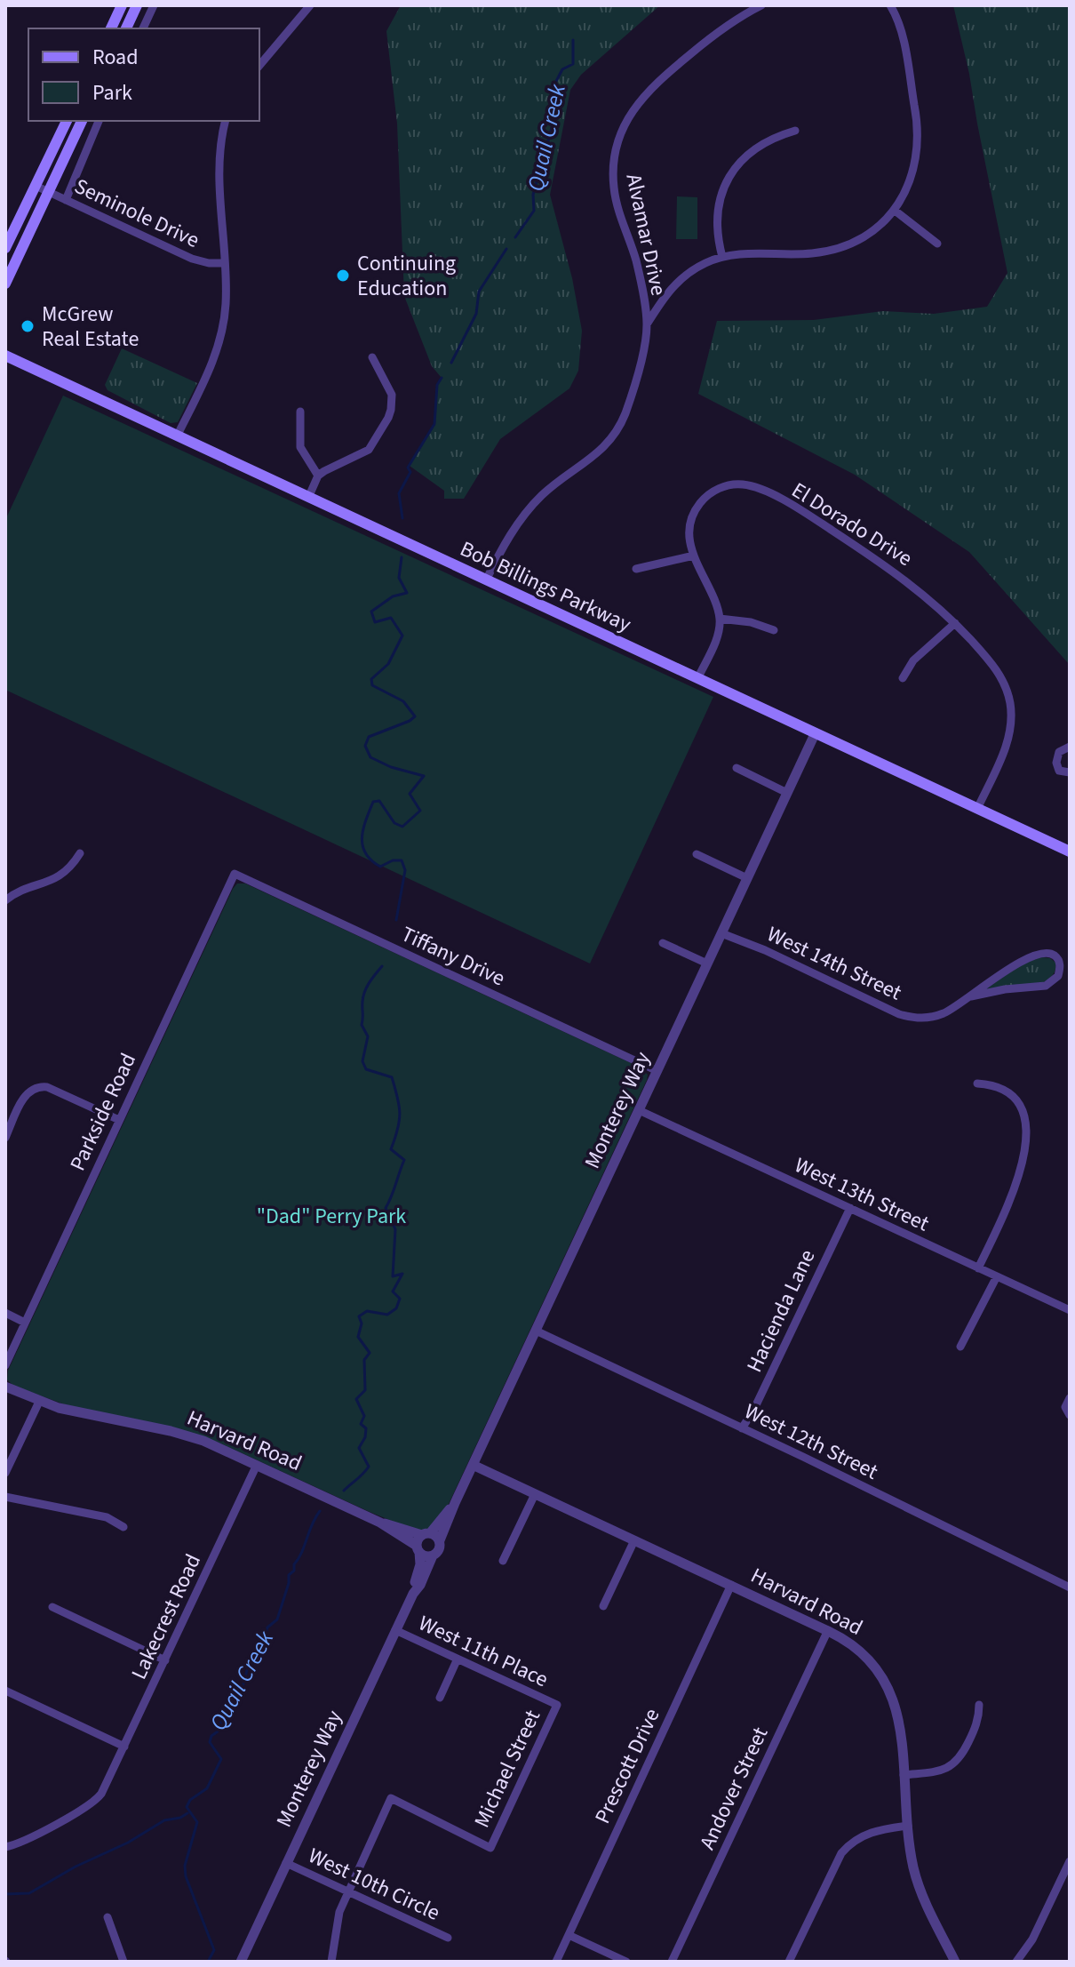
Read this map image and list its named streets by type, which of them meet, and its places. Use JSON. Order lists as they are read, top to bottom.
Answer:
{
  "streets": {
    "main road": ["Bob Billings Parkway"],
    "street": [
      "Seminole Drive",
      "Alvamar Drive",
      "El Dorado Drive",
      "Tiffany Drive",
      "West 14th Street",
      "Monterey Way",
      "Parkside Road",
      "West 13th Street",
      "Hacienda Lane",
      "Harvard Road",
      "West 12th Street",
      "Lakecrest Road",
      "West 11th Place",
      "Prescott Drive",
      "Michael Street",
      "Andover Street",
      "West 10th Circle"
    ]
  },
  "crossings": [
    ["Alvamar Drive", "Bob Billings Parkway"],
    ["El Dorado Drive", "Bob Billings Parkway"],
    ["Bob Billings Parkway", "Monterey Way"],
    ["Tiffany Drive", "Monterey Way"],
    ["Tiffany Drive", "Parkside Road"],
    ["West 14th Street", "Monterey Way"],
    ["Monterey Way", "West 13th Street"],
    ["Monterey Way", "Harvard Road"],
    ["Monterey Way", "West 12th Street"],
    ["Monterey Way", "West 11th Place"],
    ["Monterey Way", "West 10th Circle"],
    ["West 13th Street", "Hacienda Lane"],
    ["Hacienda Lane", "West 12th Street"],
    ["Harvard Road", "Lakecrest Road"],
    ["Harvard Road", "Prescott Drive"],
    ["Harvard Road", "Andover Street"],
    ["West 11th Place", "Michael Street"],
    ["Michael Street", "West 10th Circle"]
  ],
  "water": ["Quail Creek"],
  "parks": ["\"Dad\" Perry Park"],
  "places": ["Continuing Education", "McGrew Real Estate"],
  "legend": ["Road", "Park"]
}
